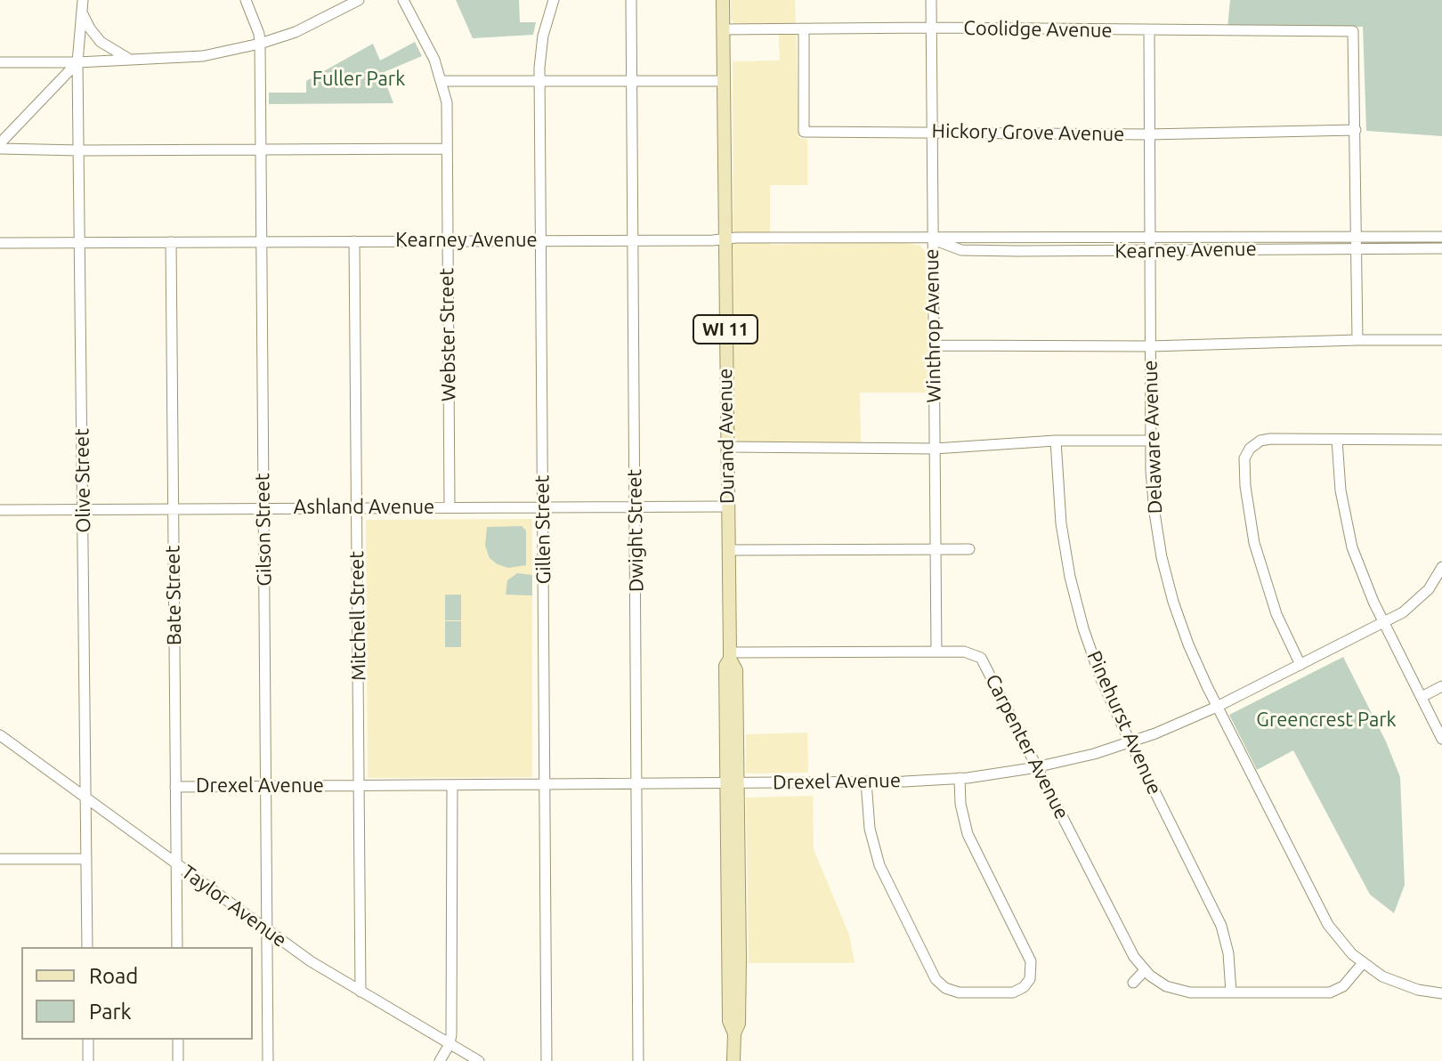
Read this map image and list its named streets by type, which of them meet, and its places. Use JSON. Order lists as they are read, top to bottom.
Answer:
{
  "streets": {
    "main road": ["WI 11", "Durand Avenue"],
    "street": [
      "Coolidge Avenue",
      "Hickory Grove Avenue",
      "Kearney Avenue",
      "Winthrop Avenue",
      "Webster Street",
      "Delaware Avenue",
      "Olive Street",
      "Ashland Avenue",
      "Gilson Street",
      "Gillen Street",
      "Dwight Street",
      "Bate Street",
      "Mitchell Street",
      "Pinehurst Avenue",
      "Carpenter Avenue",
      "Drexel Avenue",
      "Taylor Avenue"
    ]
  },
  "crossings": [
    ["Coolidge Avenue", "Hickory Grove Avenue"],
    ["Coolidge Avenue", "Winthrop Avenue"],
    ["Coolidge Avenue", "Durand Avenue"],
    ["Coolidge Avenue", "Delaware Avenue"],
    ["Hickory Grove Avenue", "Winthrop Avenue"],
    ["Hickory Grove Avenue", "Delaware Avenue"],
    ["Kearney Avenue", "Winthrop Avenue"],
    ["Kearney Avenue", "Webster Street"],
    ["Kearney Avenue", "Durand Avenue"],
    ["Kearney Avenue", "Delaware Avenue"],
    ["Kearney Avenue", "Olive Street"],
    ["Kearney Avenue", "Gilson Street"],
    ["Kearney Avenue", "Gillen Street"],
    ["Kearney Avenue", "Dwight Street"],
    ["Kearney Avenue", "Bate Street"],
    ["Kearney Avenue", "Mitchell Street"],
    ["Winthrop Avenue", "Carpenter Avenue"],
    ["Webster Street", "Ashland Avenue"],
    ["Durand Avenue", "Ashland Avenue"],
    ["Durand Avenue", "Carpenter Avenue"],
    ["Durand Avenue", "Drexel Avenue"],
    ["Delaware Avenue", "Drexel Avenue"],
    ["Olive Street", "Ashland Avenue"],
    ["Olive Street", "Taylor Avenue"],
    ["Ashland Avenue", "Gilson Street"],
    ["Ashland Avenue", "Gillen Street"],
    ["Ashland Avenue", "Dwight Street"],
    ["Ashland Avenue", "Bate Street"],
    ["Ashland Avenue", "Mitchell Street"],
    ["Gilson Street", "Drexel Avenue"],
    ["Gilson Street", "Taylor Avenue"],
    ["Gillen Street", "Drexel Avenue"],
    ["Dwight Street", "Drexel Avenue"],
    ["Bate Street", "Drexel Avenue"],
    ["Bate Street", "Taylor Avenue"],
    ["Mitchell Street", "Drexel Avenue"],
    ["Mitchell Street", "Taylor Avenue"],
    ["Pinehurst Avenue", "Carpenter Avenue"],
    ["Pinehurst Avenue", "Drexel Avenue"],
    ["Carpenter Avenue", "Drexel Avenue"]
  ],
  "parks": ["Fuller Park", "Greencrest Park"],
  "legend": ["Road", "Park"]
}
